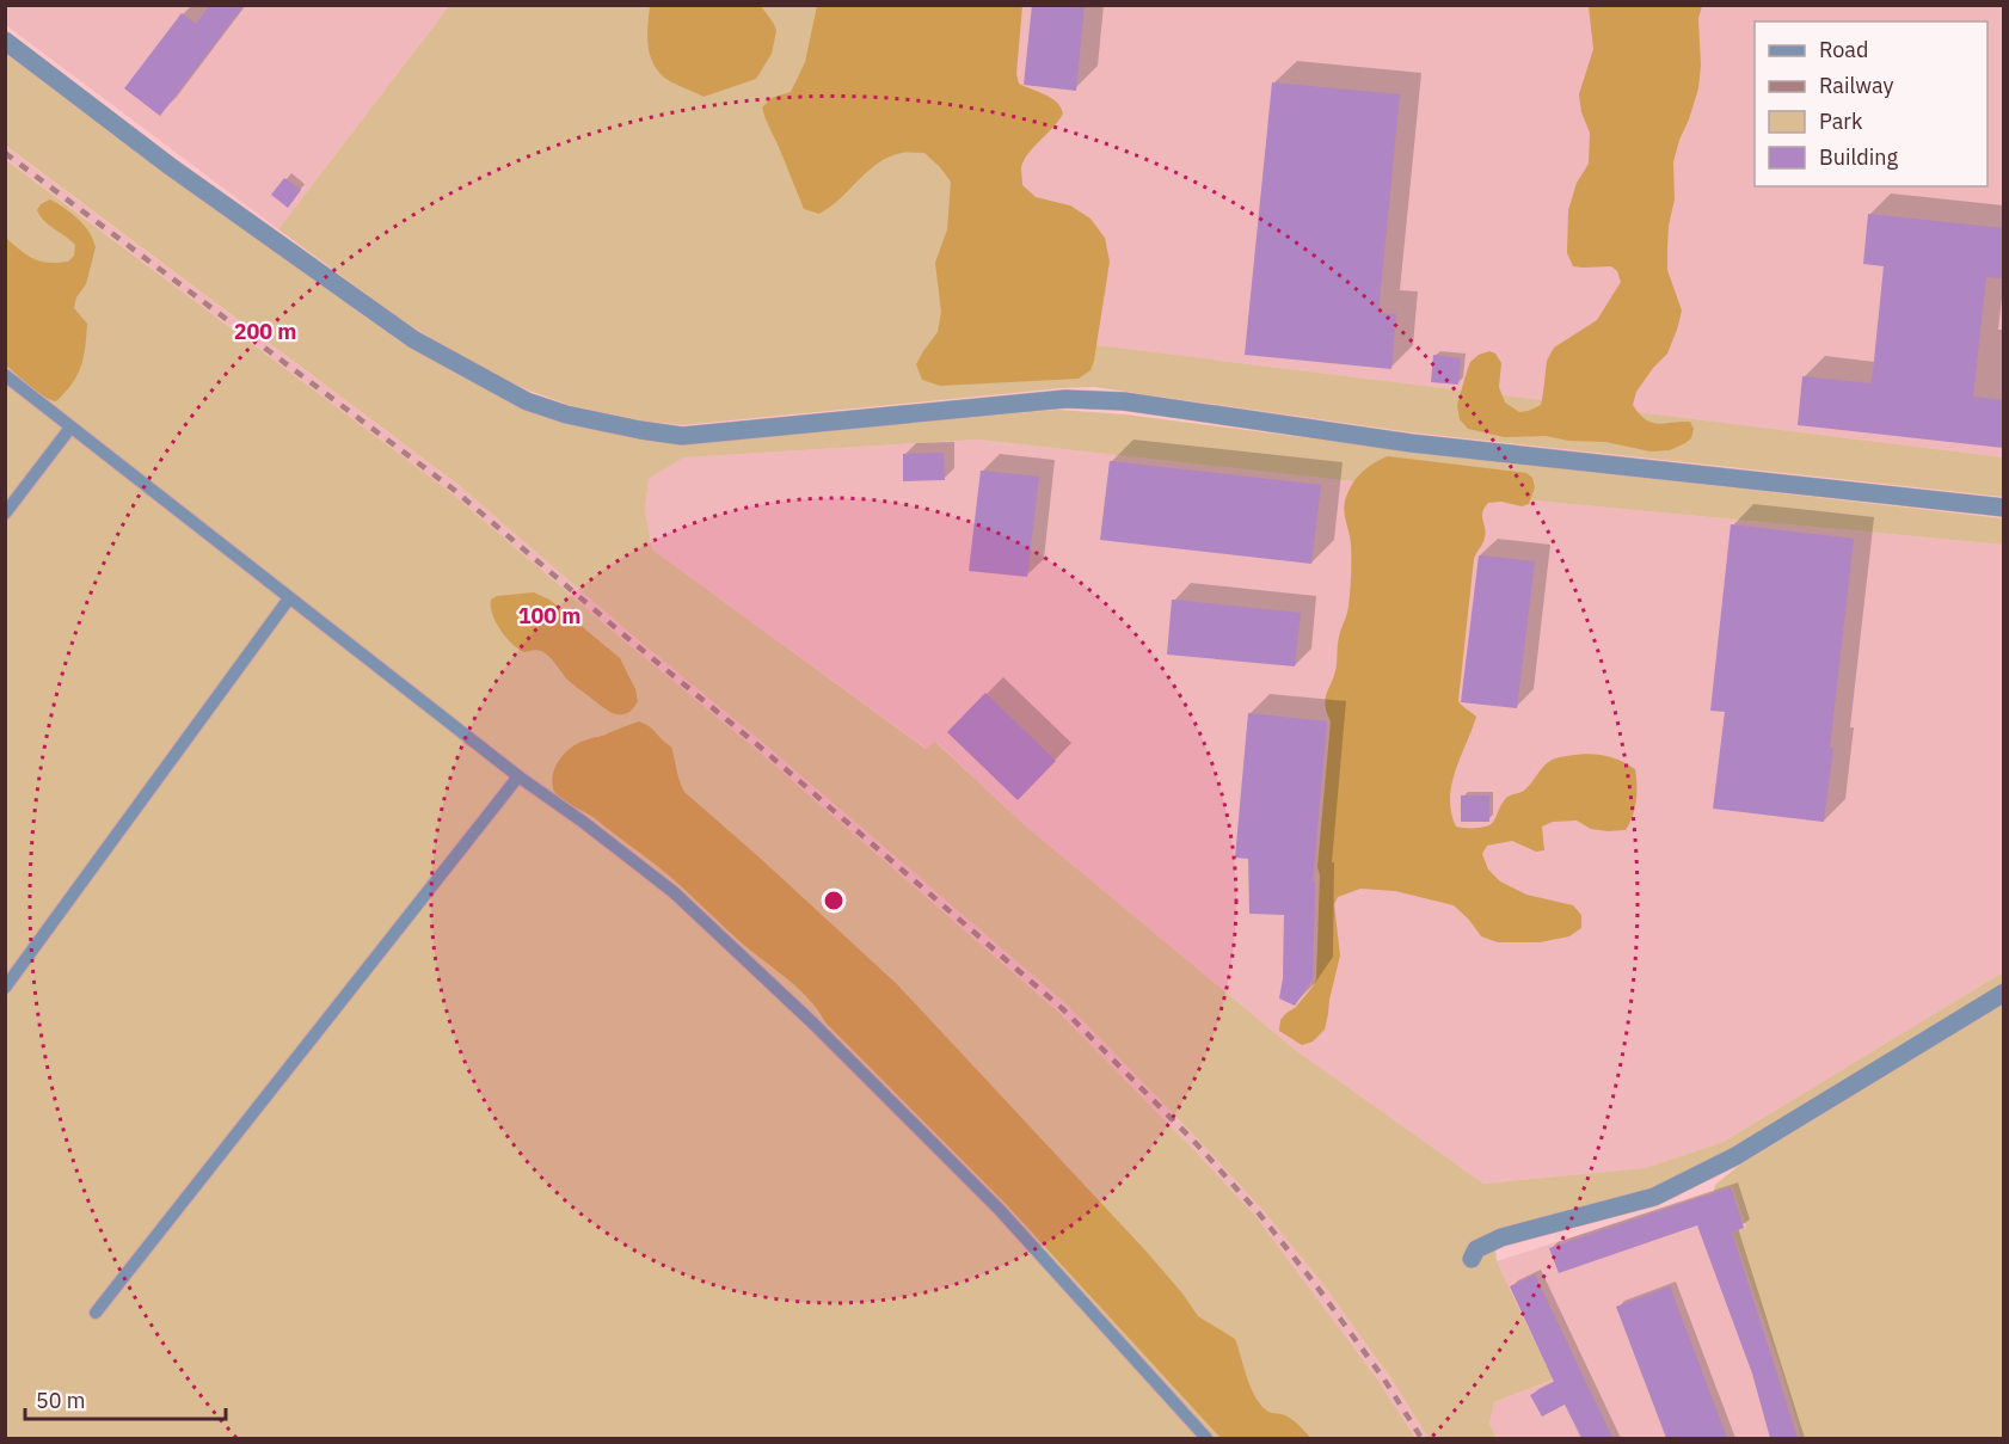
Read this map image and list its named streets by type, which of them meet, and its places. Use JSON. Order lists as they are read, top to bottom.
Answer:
{
  "legend": [
    "Road",
    "Railway",
    "Park",
    "Building"
  ],
  "scale_bar": "50 m",
  "rings": ["200 m", "100 m"]
}
